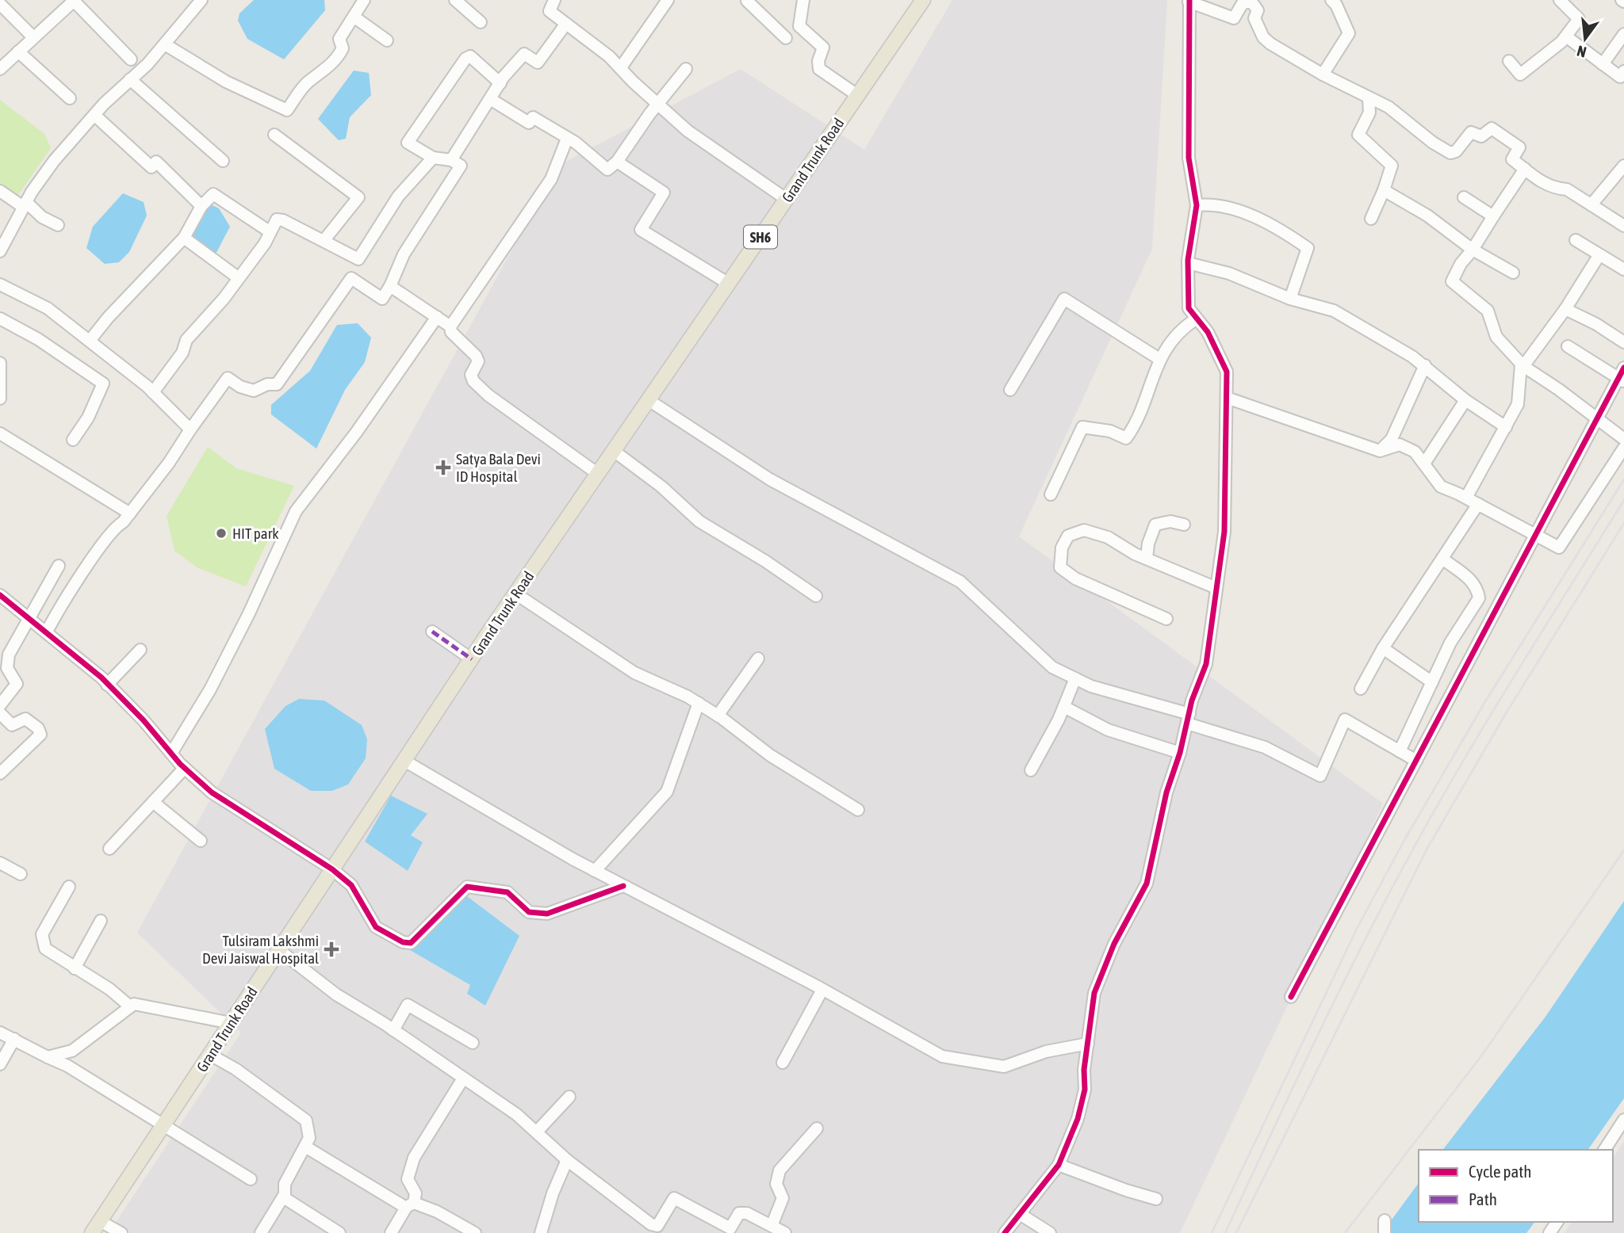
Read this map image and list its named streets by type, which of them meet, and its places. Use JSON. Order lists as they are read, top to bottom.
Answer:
{
  "streets": {
    "main road": ["Grand Trunk Road", "SH6"]
  },
  "places": {
    "health": ["Satya Bala Devi ID Hospital", "Tulsiram Lakshmi Devi Jaiswal Hospital"],
    "other": ["HIT park"]
  },
  "legend": ["Cycle path", "Path"],
  "north": "bottom"
}
